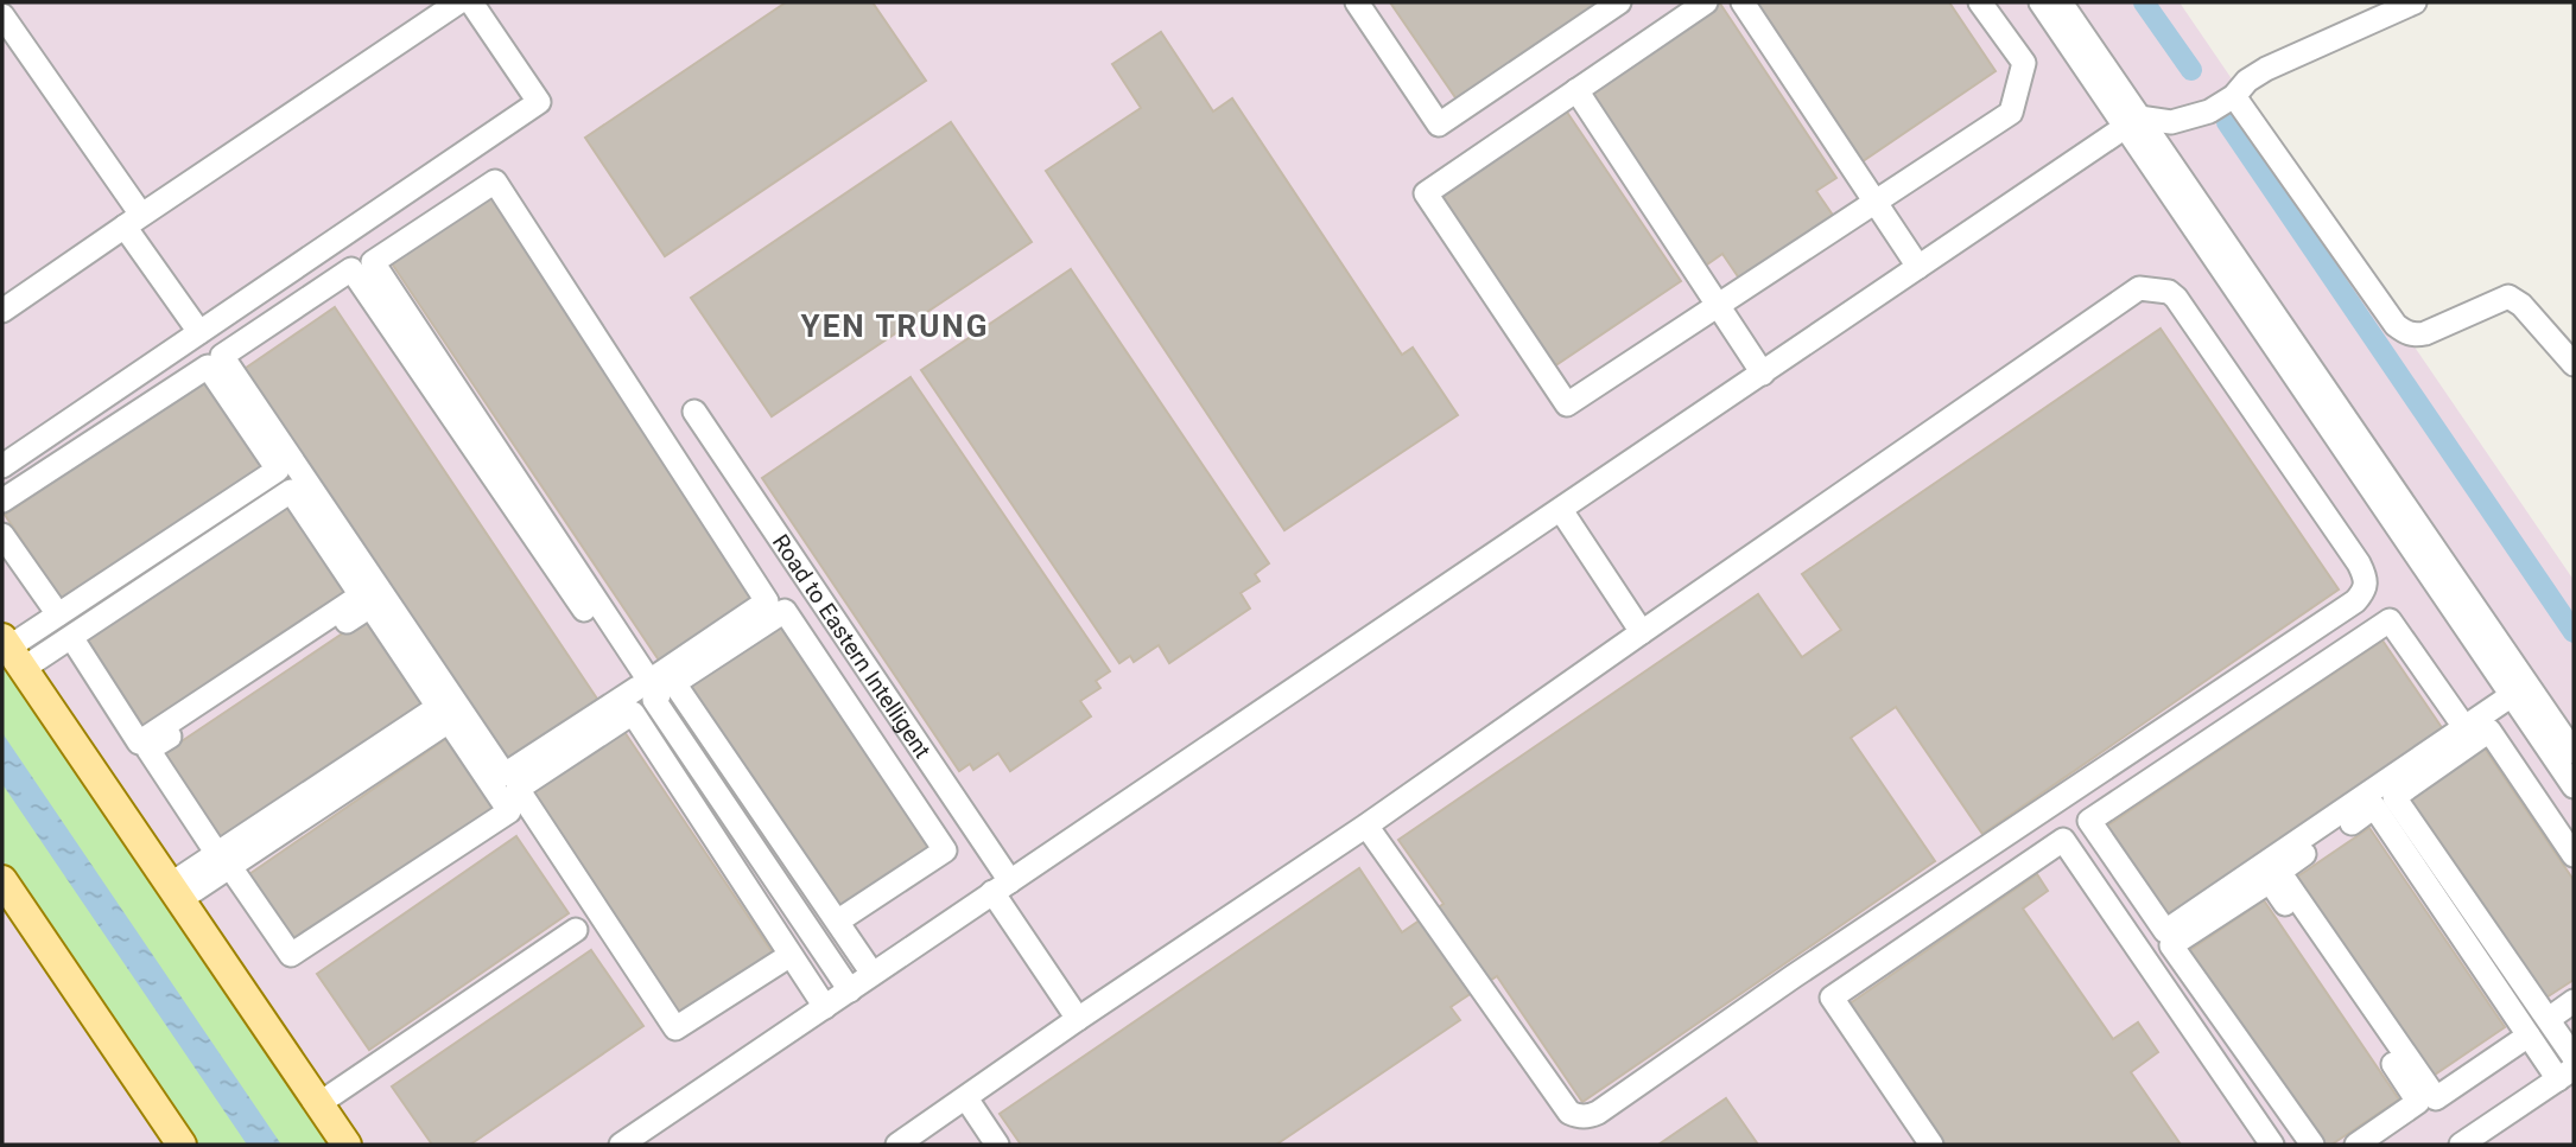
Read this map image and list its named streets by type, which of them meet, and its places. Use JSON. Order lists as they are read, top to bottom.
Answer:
{
  "streets": {
    "street": ["Road to Eastern Intelligent"]
  },
  "districts": ["YEN TRUNG"]
}
